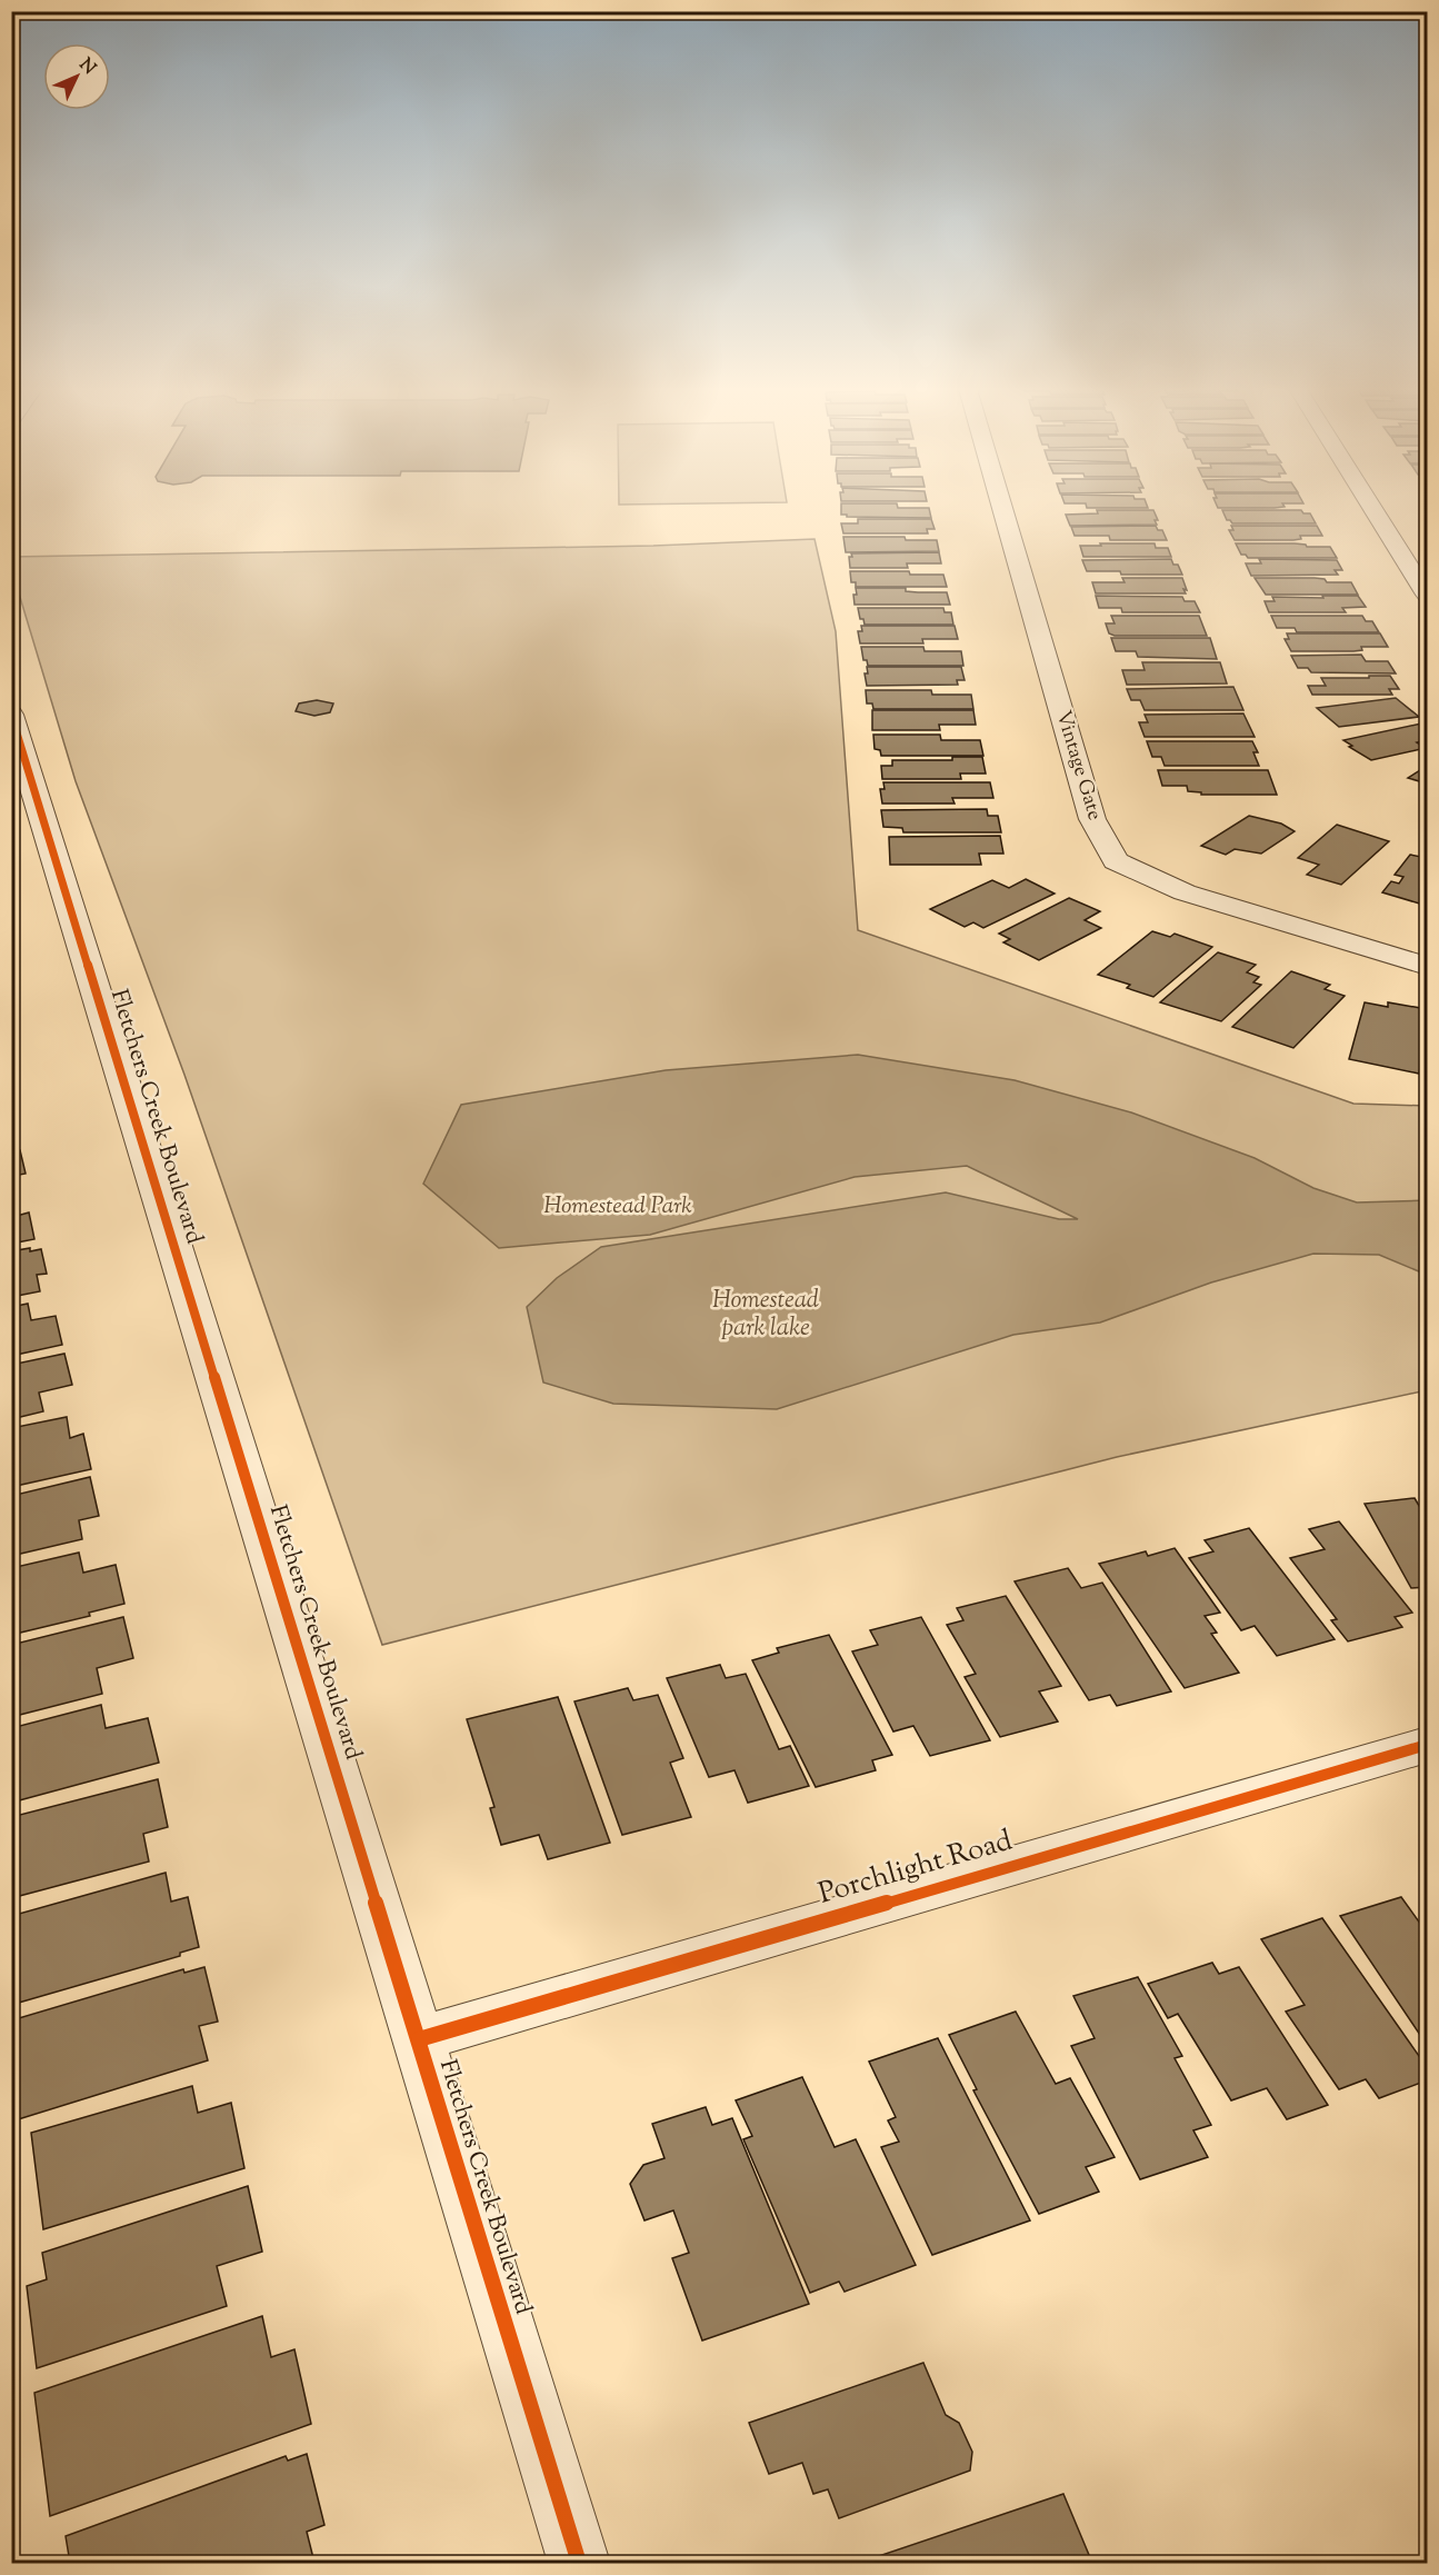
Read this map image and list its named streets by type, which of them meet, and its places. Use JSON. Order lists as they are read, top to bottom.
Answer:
{
  "streets": {
    "street": ["Vintage Gate", "Fletchers Creek Boulevard", "Porchlight Road"]
  },
  "crossings": [
    ["Fletchers Creek Boulevard", "Porchlight Road"]
  ],
  "water": ["Homestead park lake"],
  "parks": ["Homestead Park"],
  "north": "top right"
}
